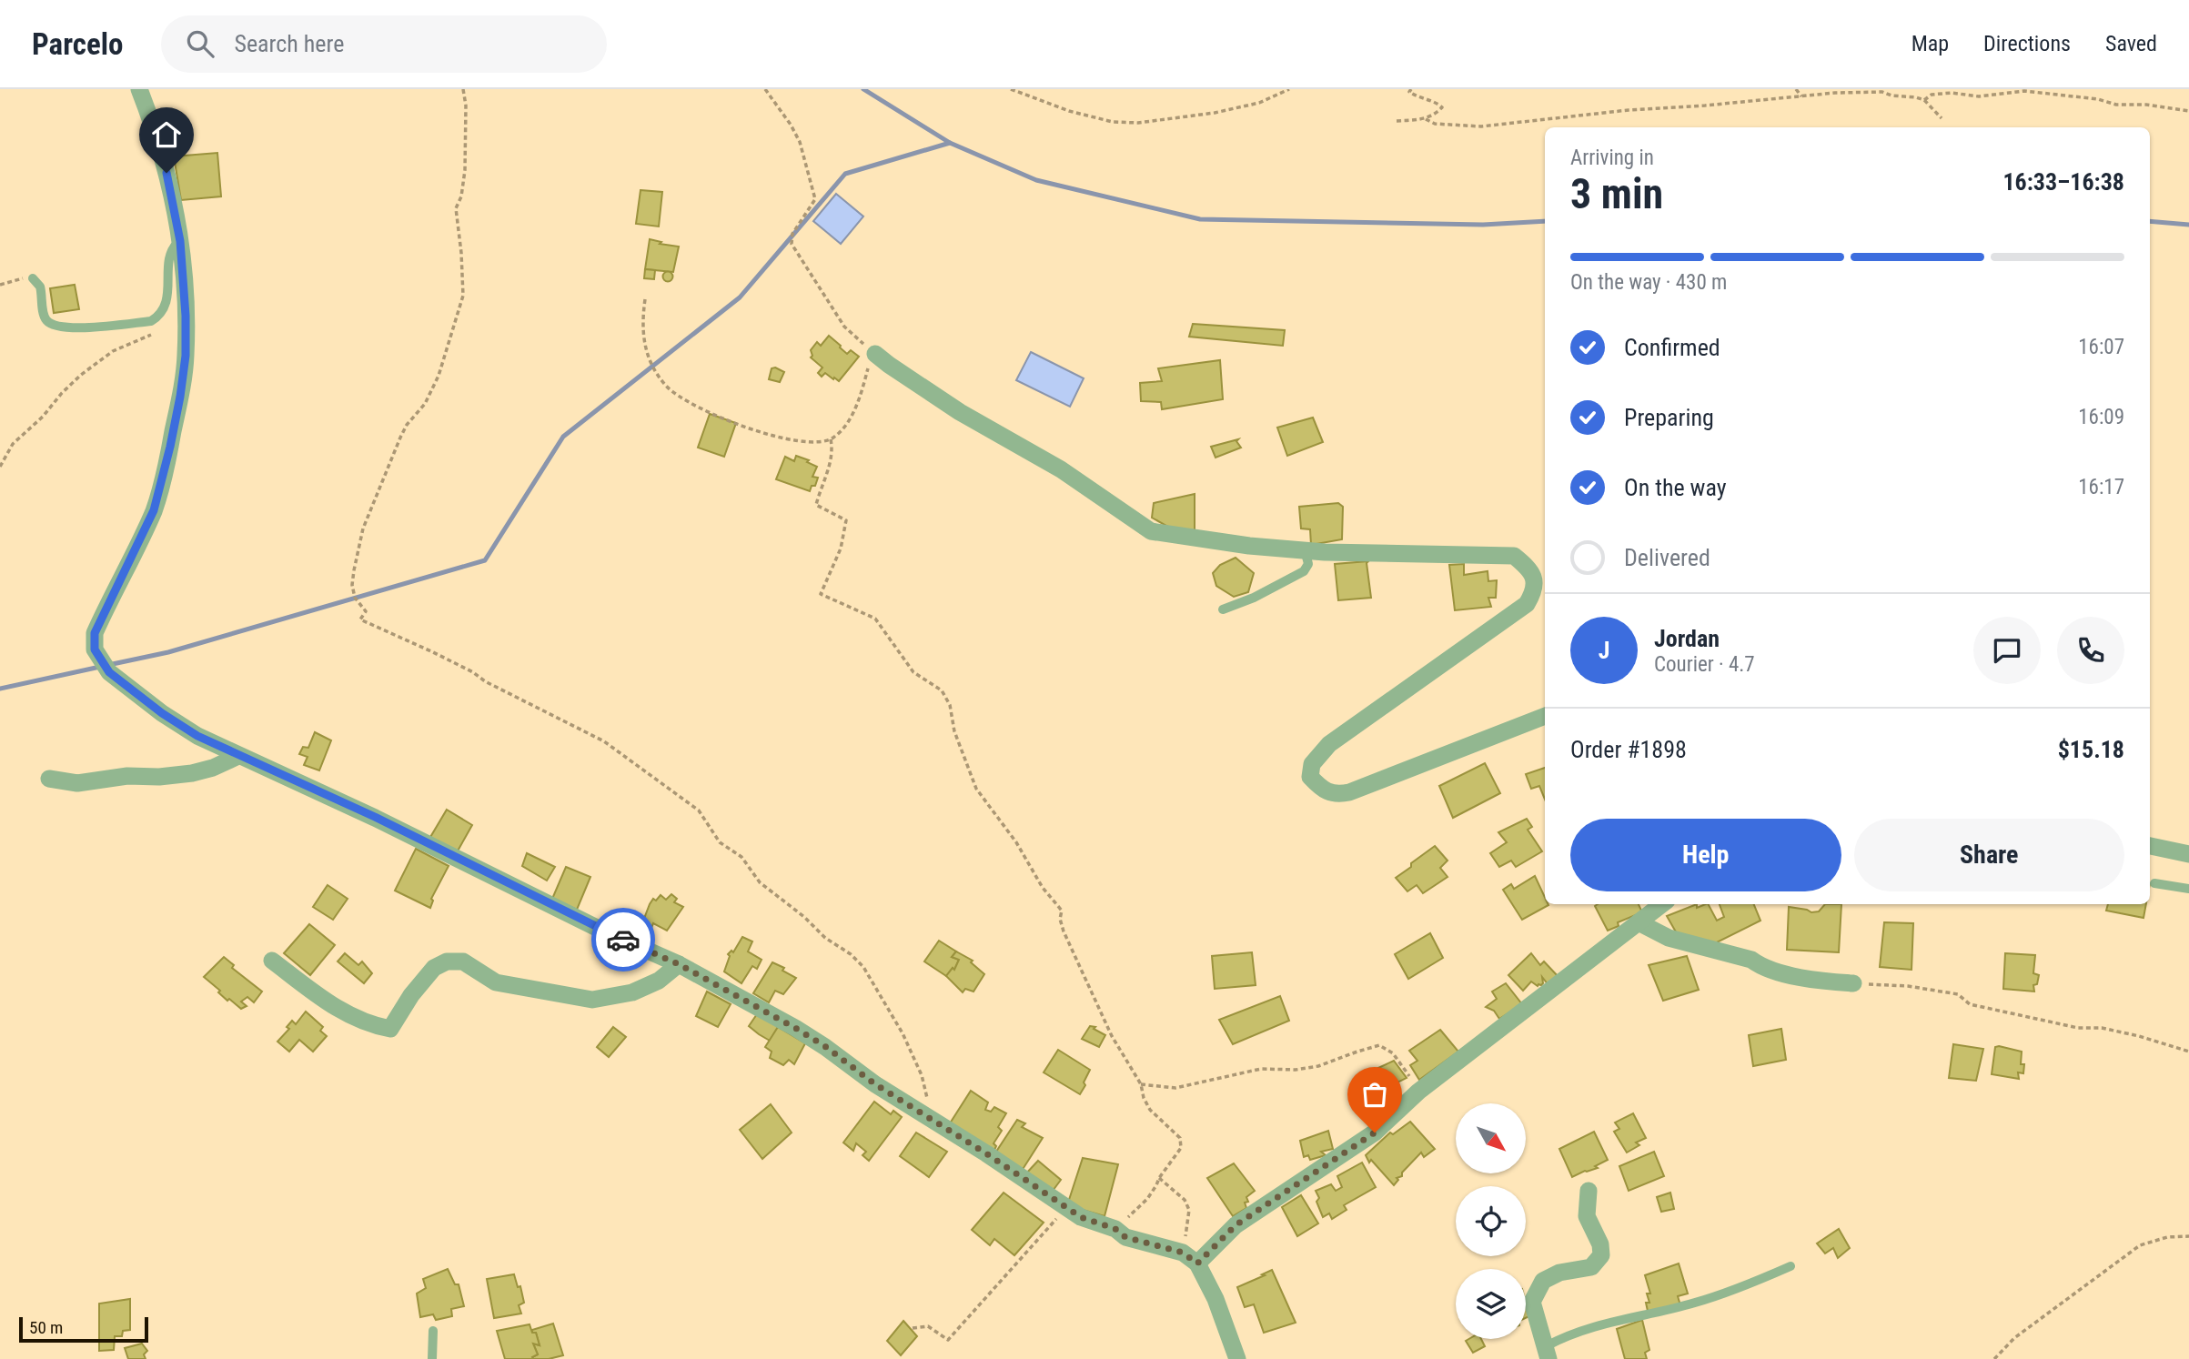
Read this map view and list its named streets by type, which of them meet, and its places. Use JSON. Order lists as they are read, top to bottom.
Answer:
{
  "scale_bar": "50 m",
  "north": "bottom right",
  "page": {
    "header": "Parcelo",
    "search": "Search here",
    "nav": ["Map", "Directions", "Saved"],
    "heading": ["3 min", "Arriving in", "16:33–16:38"],
    "panel": [
      "Jordan",
      "Courier · 4.7",
      "Order #1898",
      "$15.18"
    ],
    "bar": "On the way · 430 m",
    "list": [
      ["Confirmed", "16:07"],
      ["Preparing", "16:09"],
      ["On the way", "16:17"],
      "Delivered"
    ],
    "round": "J",
    "buttons": ["Help", "Share"],
    "scale": "50 m"
  }
}
